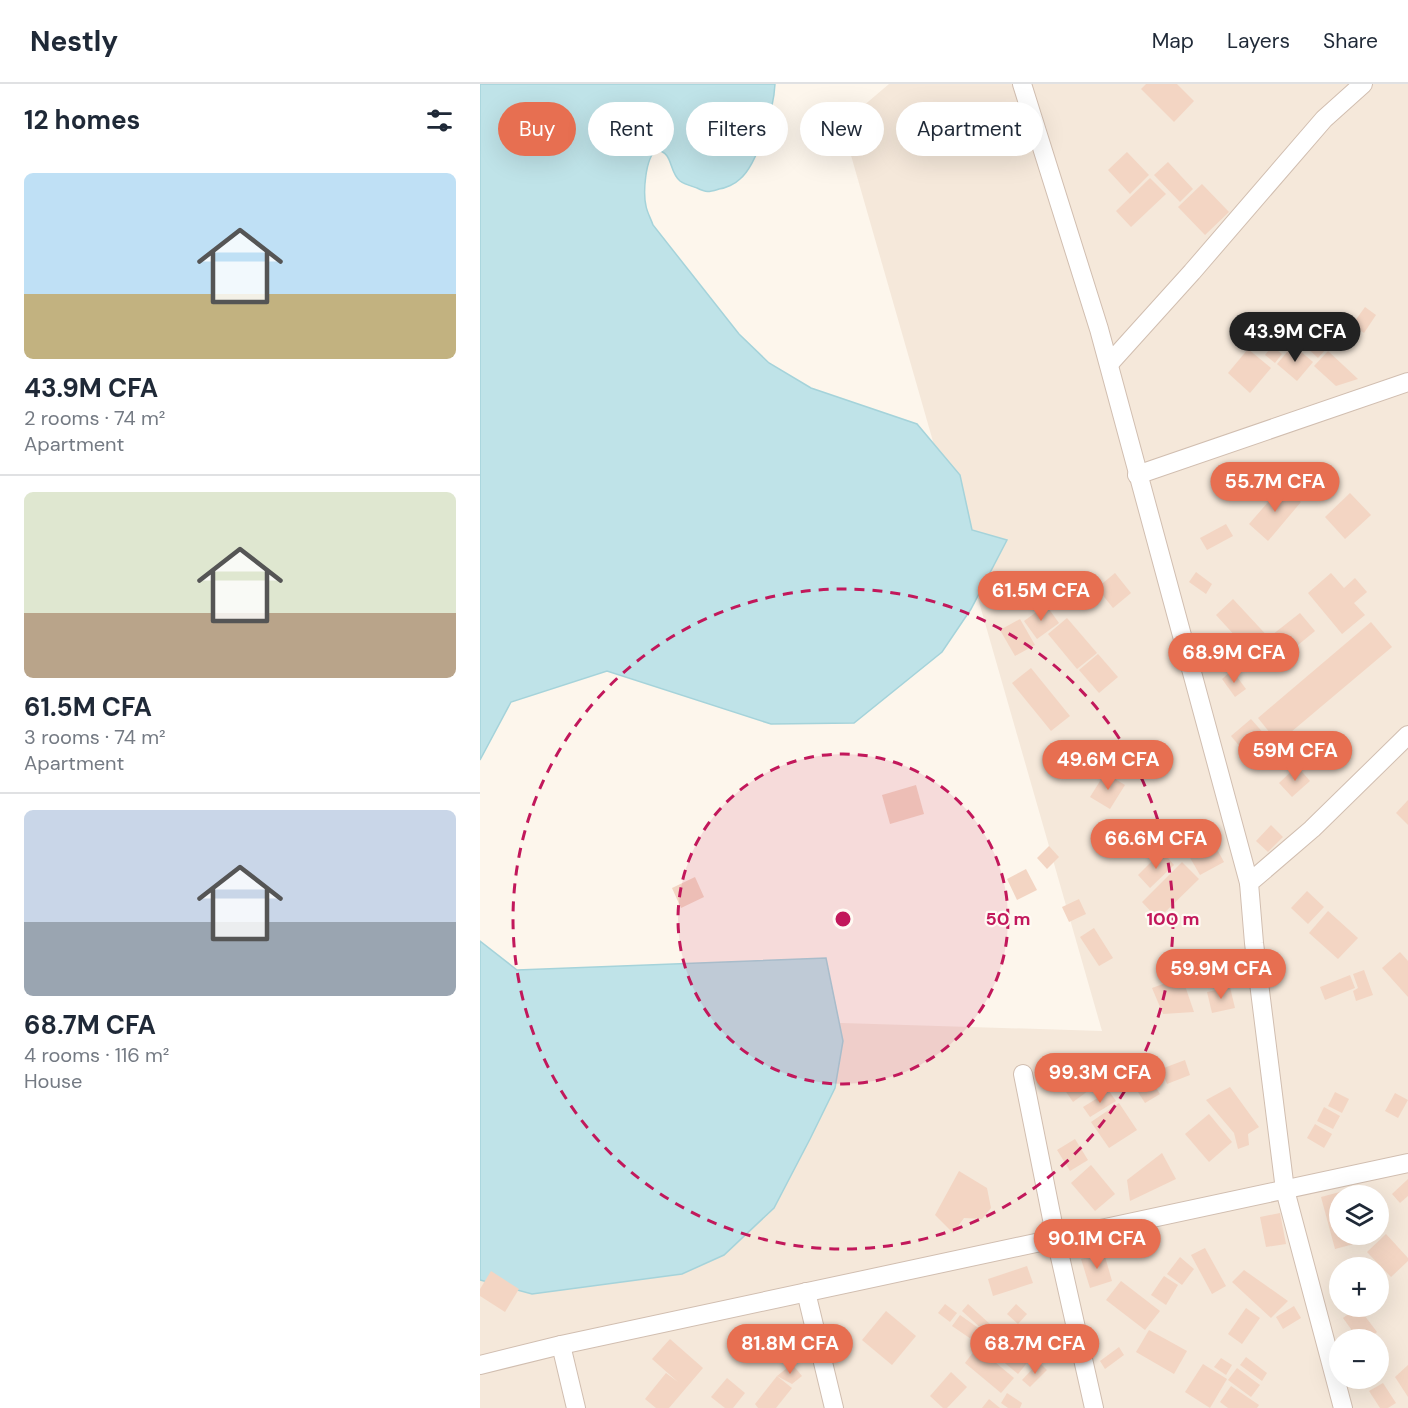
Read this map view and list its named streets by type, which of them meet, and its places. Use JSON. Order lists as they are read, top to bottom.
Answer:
{
  "page": {
    "header": "Nestly",
    "nav": ["Map", "Layers", "Share"],
    "heading": "12 homes",
    "chip": [
      "Buy",
      "Rent",
      "Filters",
      "New",
      "Apartment"
    ],
    "list": [
      {
        "name": "43.9M CFA",
        "note": "2 rooms · 74 m² · Apartment"
      },
      {
        "name": "61.5M CFA",
        "note": "3 rooms · 74 m² · Apartment"
      },
      {
        "name": "68.7M CFA",
        "note": "4 rooms · 116 m² · House"
      }
    ],
    "price": [
      "43.9M CFA",
      "55.7M CFA",
      "61.5M CFA",
      "68.9M CFA",
      "59M CFA",
      "49.6M CFA",
      "66.6M CFA",
      "59.9M CFA",
      "99.3M CFA",
      "90.1M CFA",
      "81.8M CFA",
      "68.7M CFA"
    ],
    "map_buttons": ["+", "−"]
  },
  "rings": ["50 m", "100 m"]
}
